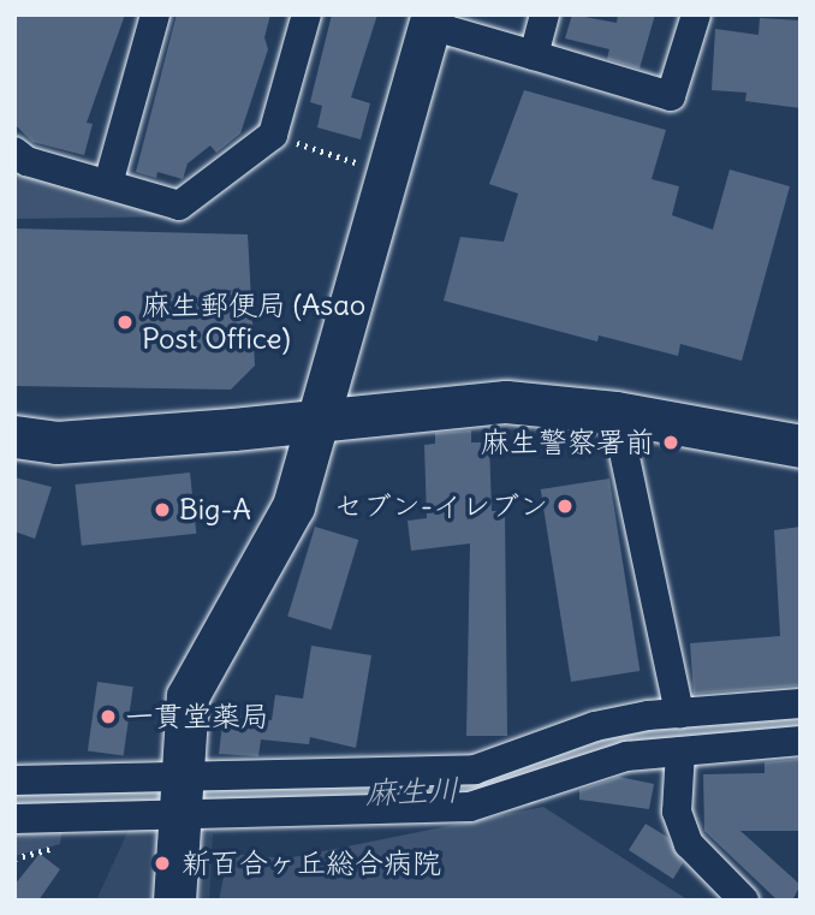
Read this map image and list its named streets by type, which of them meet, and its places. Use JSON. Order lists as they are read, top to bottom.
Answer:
{
  "water": ["麻生川"],
  "places": [
    "麻生郵便局 (Asao Post Office)",
    "麻生警察署前",
    "セブン-イレブン",
    "Big-A",
    "一貫堂薬局",
    "新百合ヶ丘総合病院"
  ]
}
